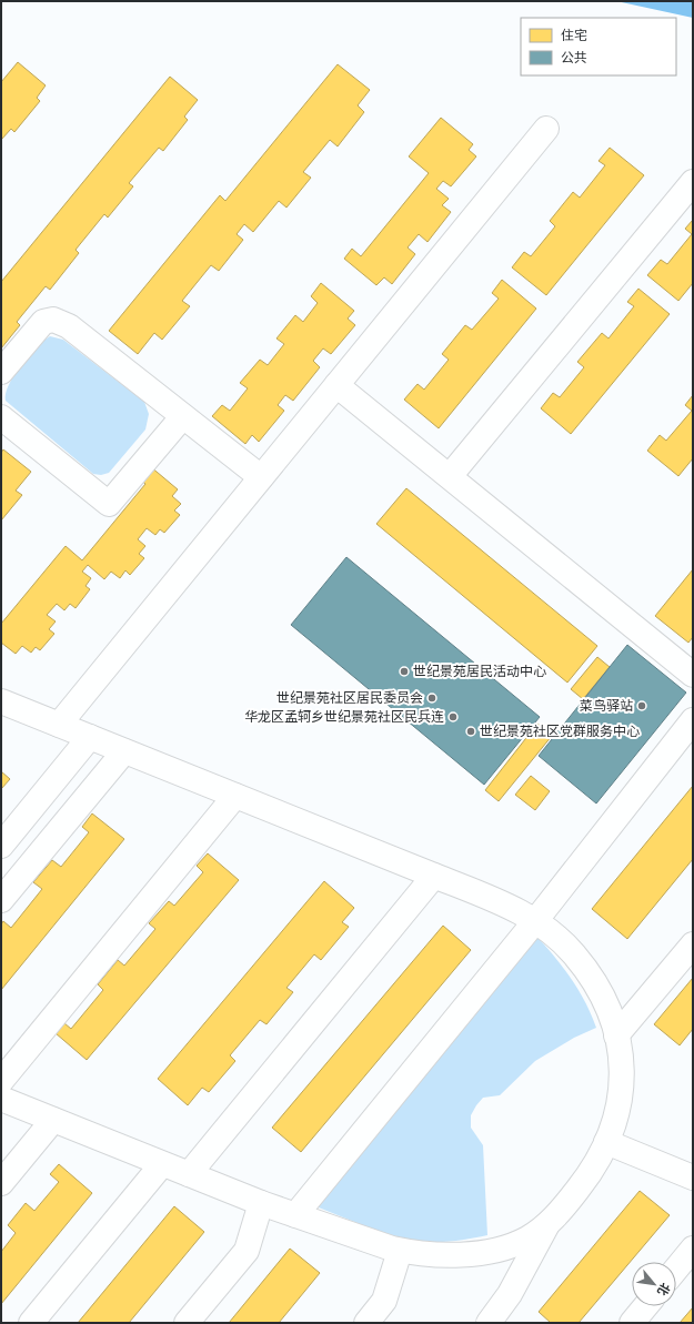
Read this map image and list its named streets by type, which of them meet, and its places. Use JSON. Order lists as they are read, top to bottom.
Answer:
{
  "places": [
    "世纪景苑居民活动中心",
    "世纪景苑社区居民委员会",
    "菜鸟驿站",
    "华龙区孟轲乡世纪景苑社区民兵连",
    "世纪景苑社区党群服务中心"
  ],
  "legend": ["住宅", "公共"],
  "north": "bottom right"
}
